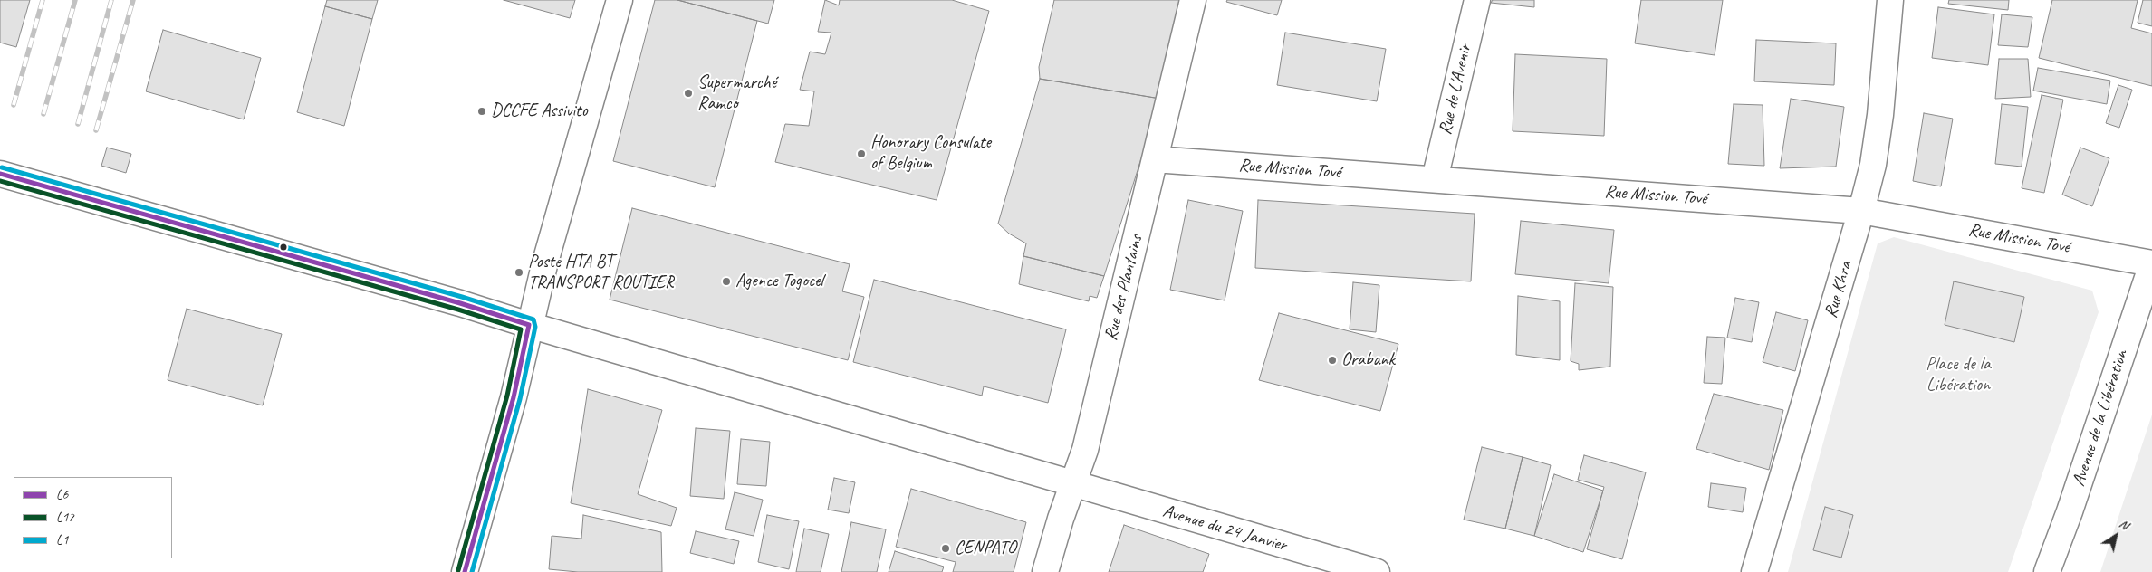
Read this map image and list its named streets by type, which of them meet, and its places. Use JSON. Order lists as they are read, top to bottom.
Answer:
{
  "streets": {
    "street": [
      "Rue de L'Avenir",
      "Rue Mission Tové",
      "Rue des Plantains",
      "Rue Khra",
      "Avenue de la Libération",
      "Avenue du 24 Janvier"
    ]
  },
  "crossings": [
    ["Rue de L'Avenir", "Rue Mission Tové"],
    ["Rue Mission Tové", "Rue des Plantains"],
    ["Rue Mission Tové", "Rue Khra"],
    ["Rue Mission Tové", "Avenue de la Libération"],
    ["Rue des Plantains", "Avenue du 24 Janvier"]
  ],
  "parks": ["Place de la Libération"],
  "places": [
    "Supermarché Ramco",
    "DCCFE Assivito",
    "Honorary Consulate of Belgium",
    "Poste HTA BT TRANSPORT ROUTIER",
    "Agence Togocel",
    "Orabank",
    "CENPATO"
  ],
  "lines": ["transit line L1", "transit line L6", "transit line L12"],
  "legend": ["L6", "L12", "L1"],
  "north": "top right"
}
